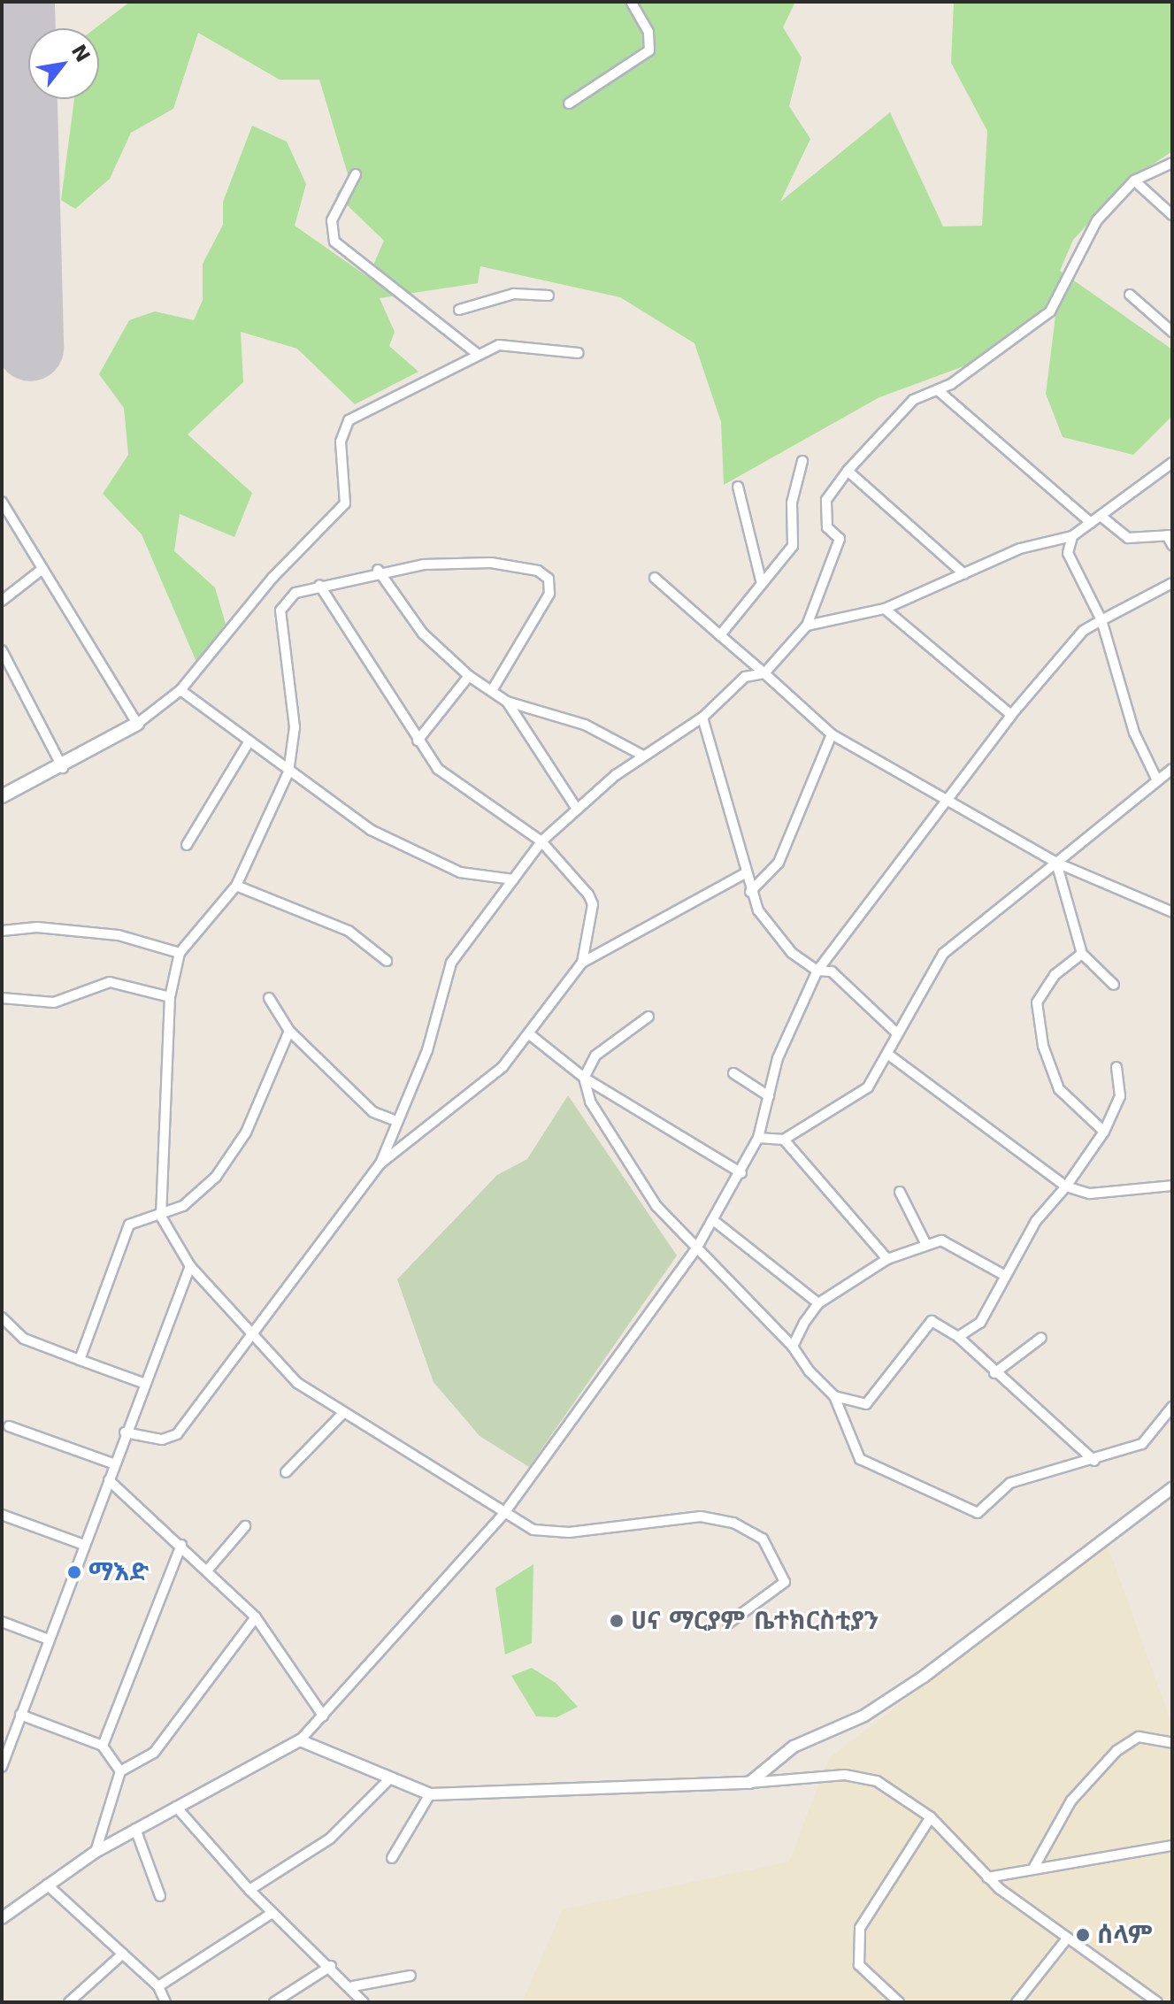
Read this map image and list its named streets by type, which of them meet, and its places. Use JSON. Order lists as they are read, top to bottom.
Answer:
{
  "places": ["ማእድ", "ሀና ማርያም ቤተክርስቲያን", "ሰላም"],
  "north": "top right"
}
